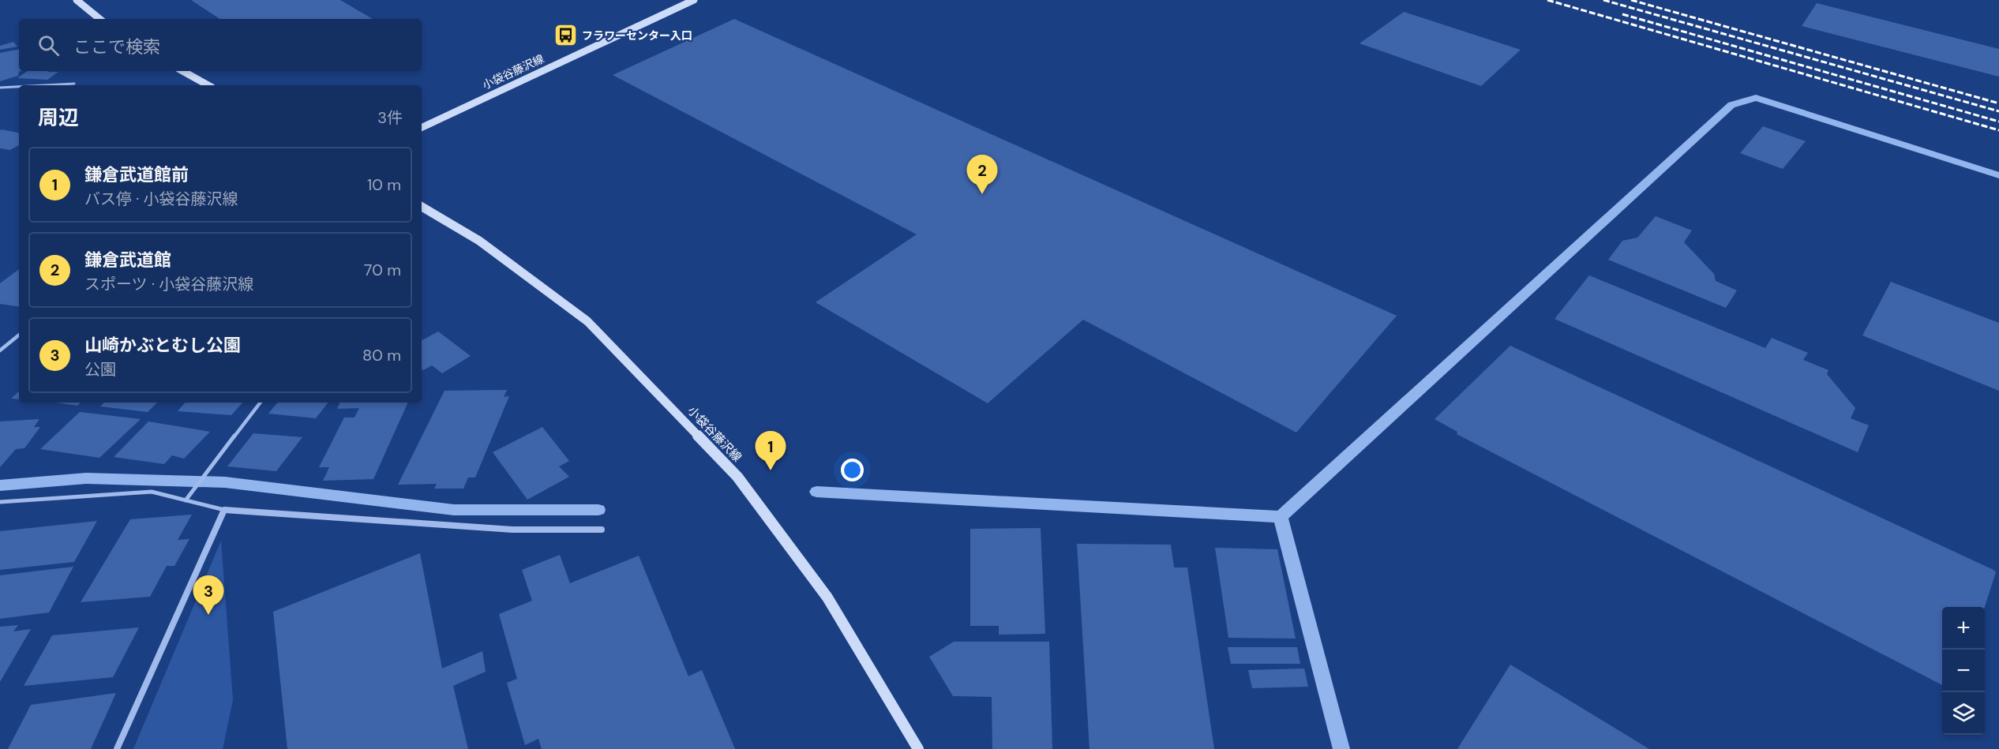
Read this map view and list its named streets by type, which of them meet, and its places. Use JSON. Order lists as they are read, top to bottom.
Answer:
{
  "streets": {
    "main road": ["小袋谷藤沢線"]
  },
  "places": {
    "bus stop": ["フラワーセンター入口"]
  },
  "page": {
    "search": "ここで検索",
    "heading": ["周辺", "3件"],
    "list": [
      {
        "mark": "1",
        "name": "鎌倉武道館前",
        "note": "バス停 · 小袋谷藤沢線",
        "value": "10 m"
      },
      {
        "mark": "2",
        "name": "鎌倉武道館",
        "note": "スポーツ · 小袋谷藤沢線",
        "value": "70 m"
      },
      {
        "mark": "3",
        "name": "山崎かぶとむし公園",
        "note": "公園",
        "value": "80 m"
      }
    ],
    "pins": ["2", "1", "3"],
    "map_buttons": ["+", "−"]
  }
}
